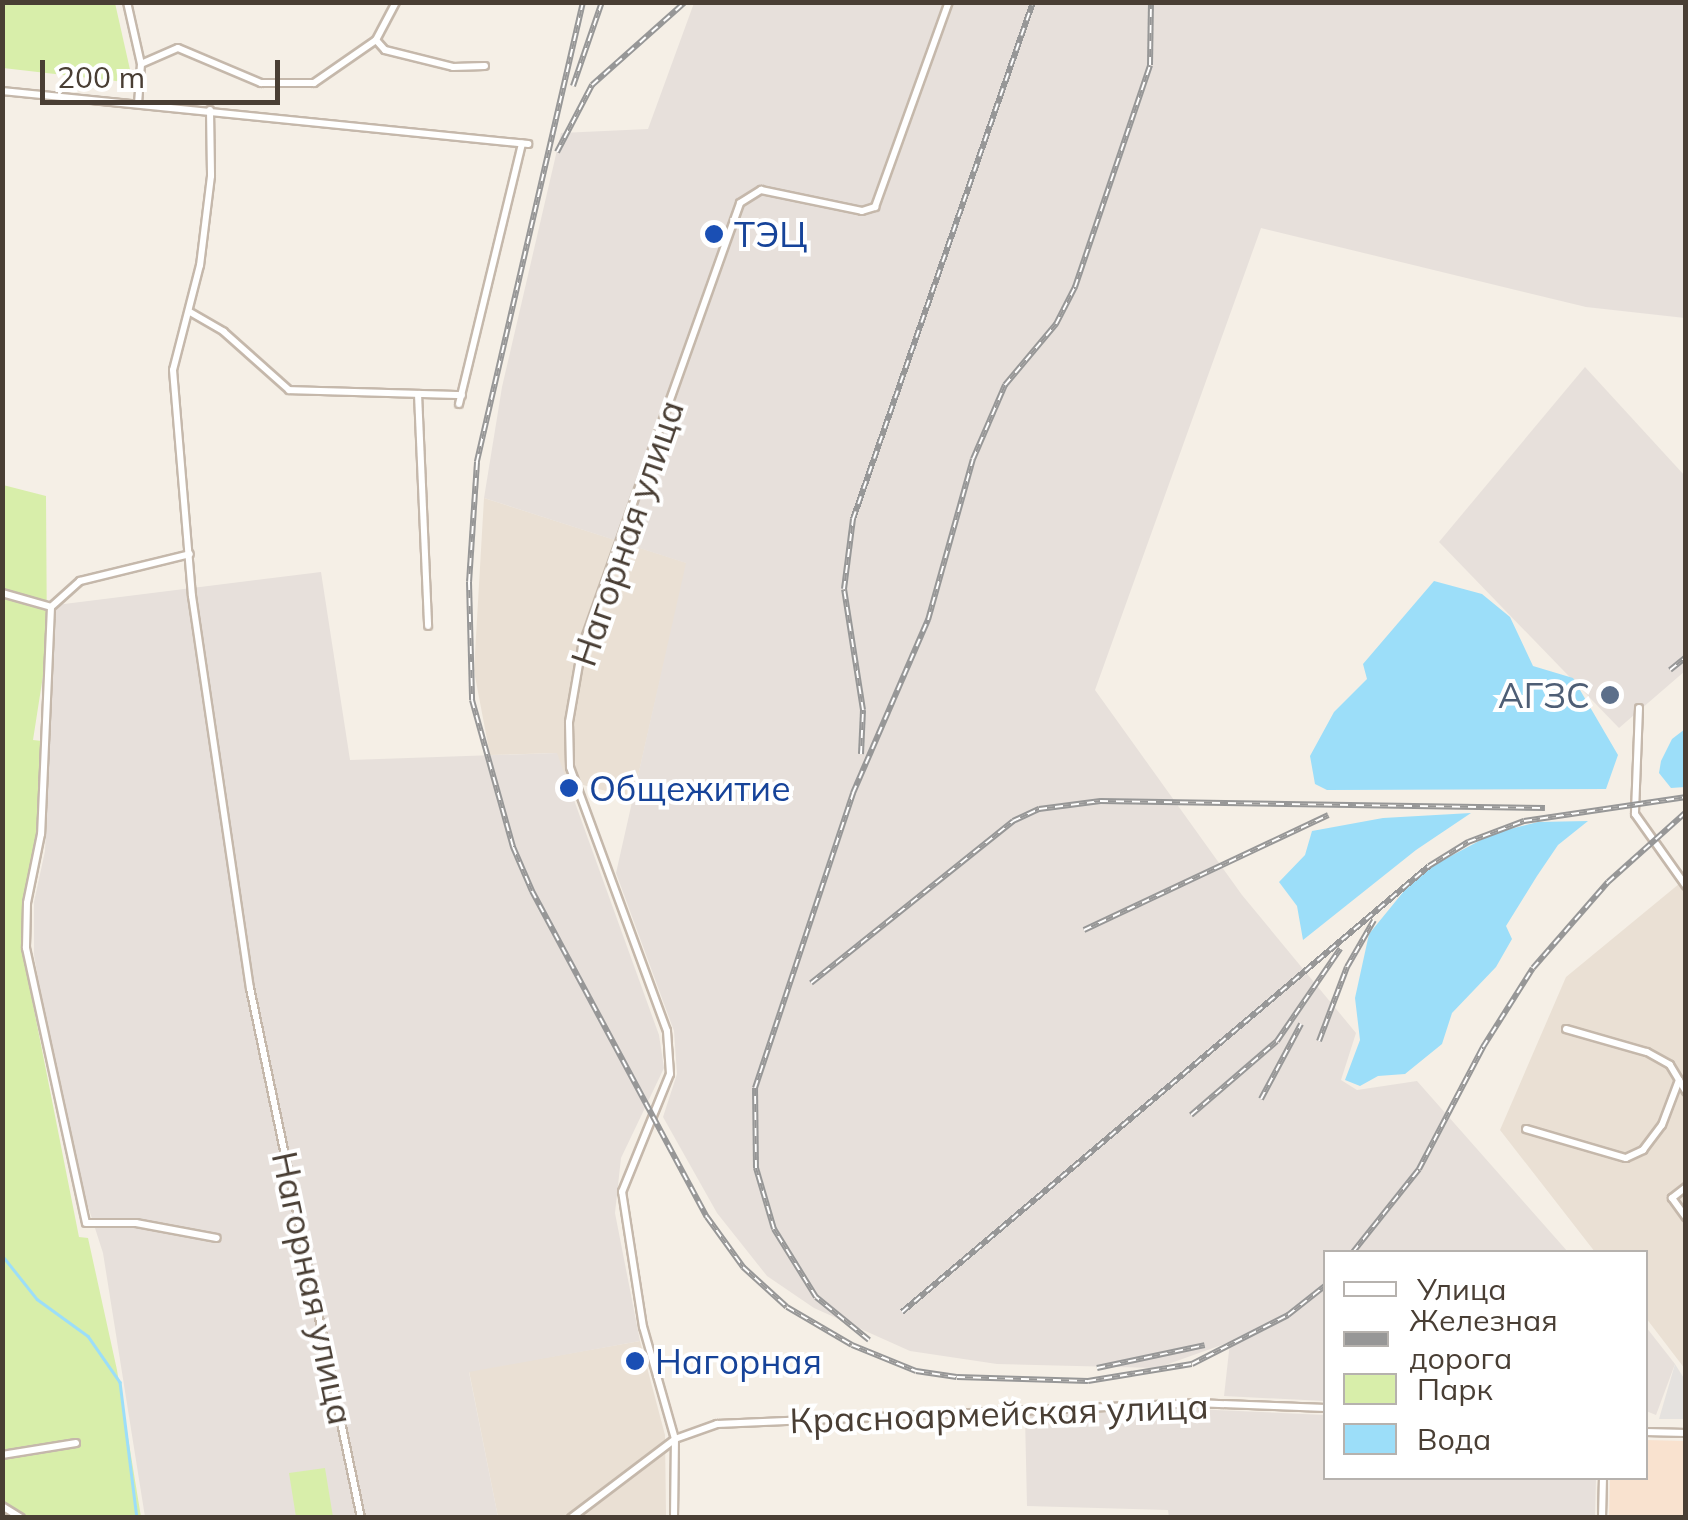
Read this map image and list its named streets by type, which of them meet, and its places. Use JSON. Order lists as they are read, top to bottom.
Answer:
{
  "streets": {
    "street": ["Нагорная улица", "Красноармейская улица"]
  },
  "crossings": [
    ["Нагорная улица", "Красноармейская улица"]
  ],
  "places": [
    "ТЭЦ",
    "АГЗС",
    "Общежитие",
    "Нагорная"
  ],
  "legend": [
    "Улица",
    "Железная дорога",
    "Парк",
    "Вода"
  ],
  "scale_bar": "200 m"
}
